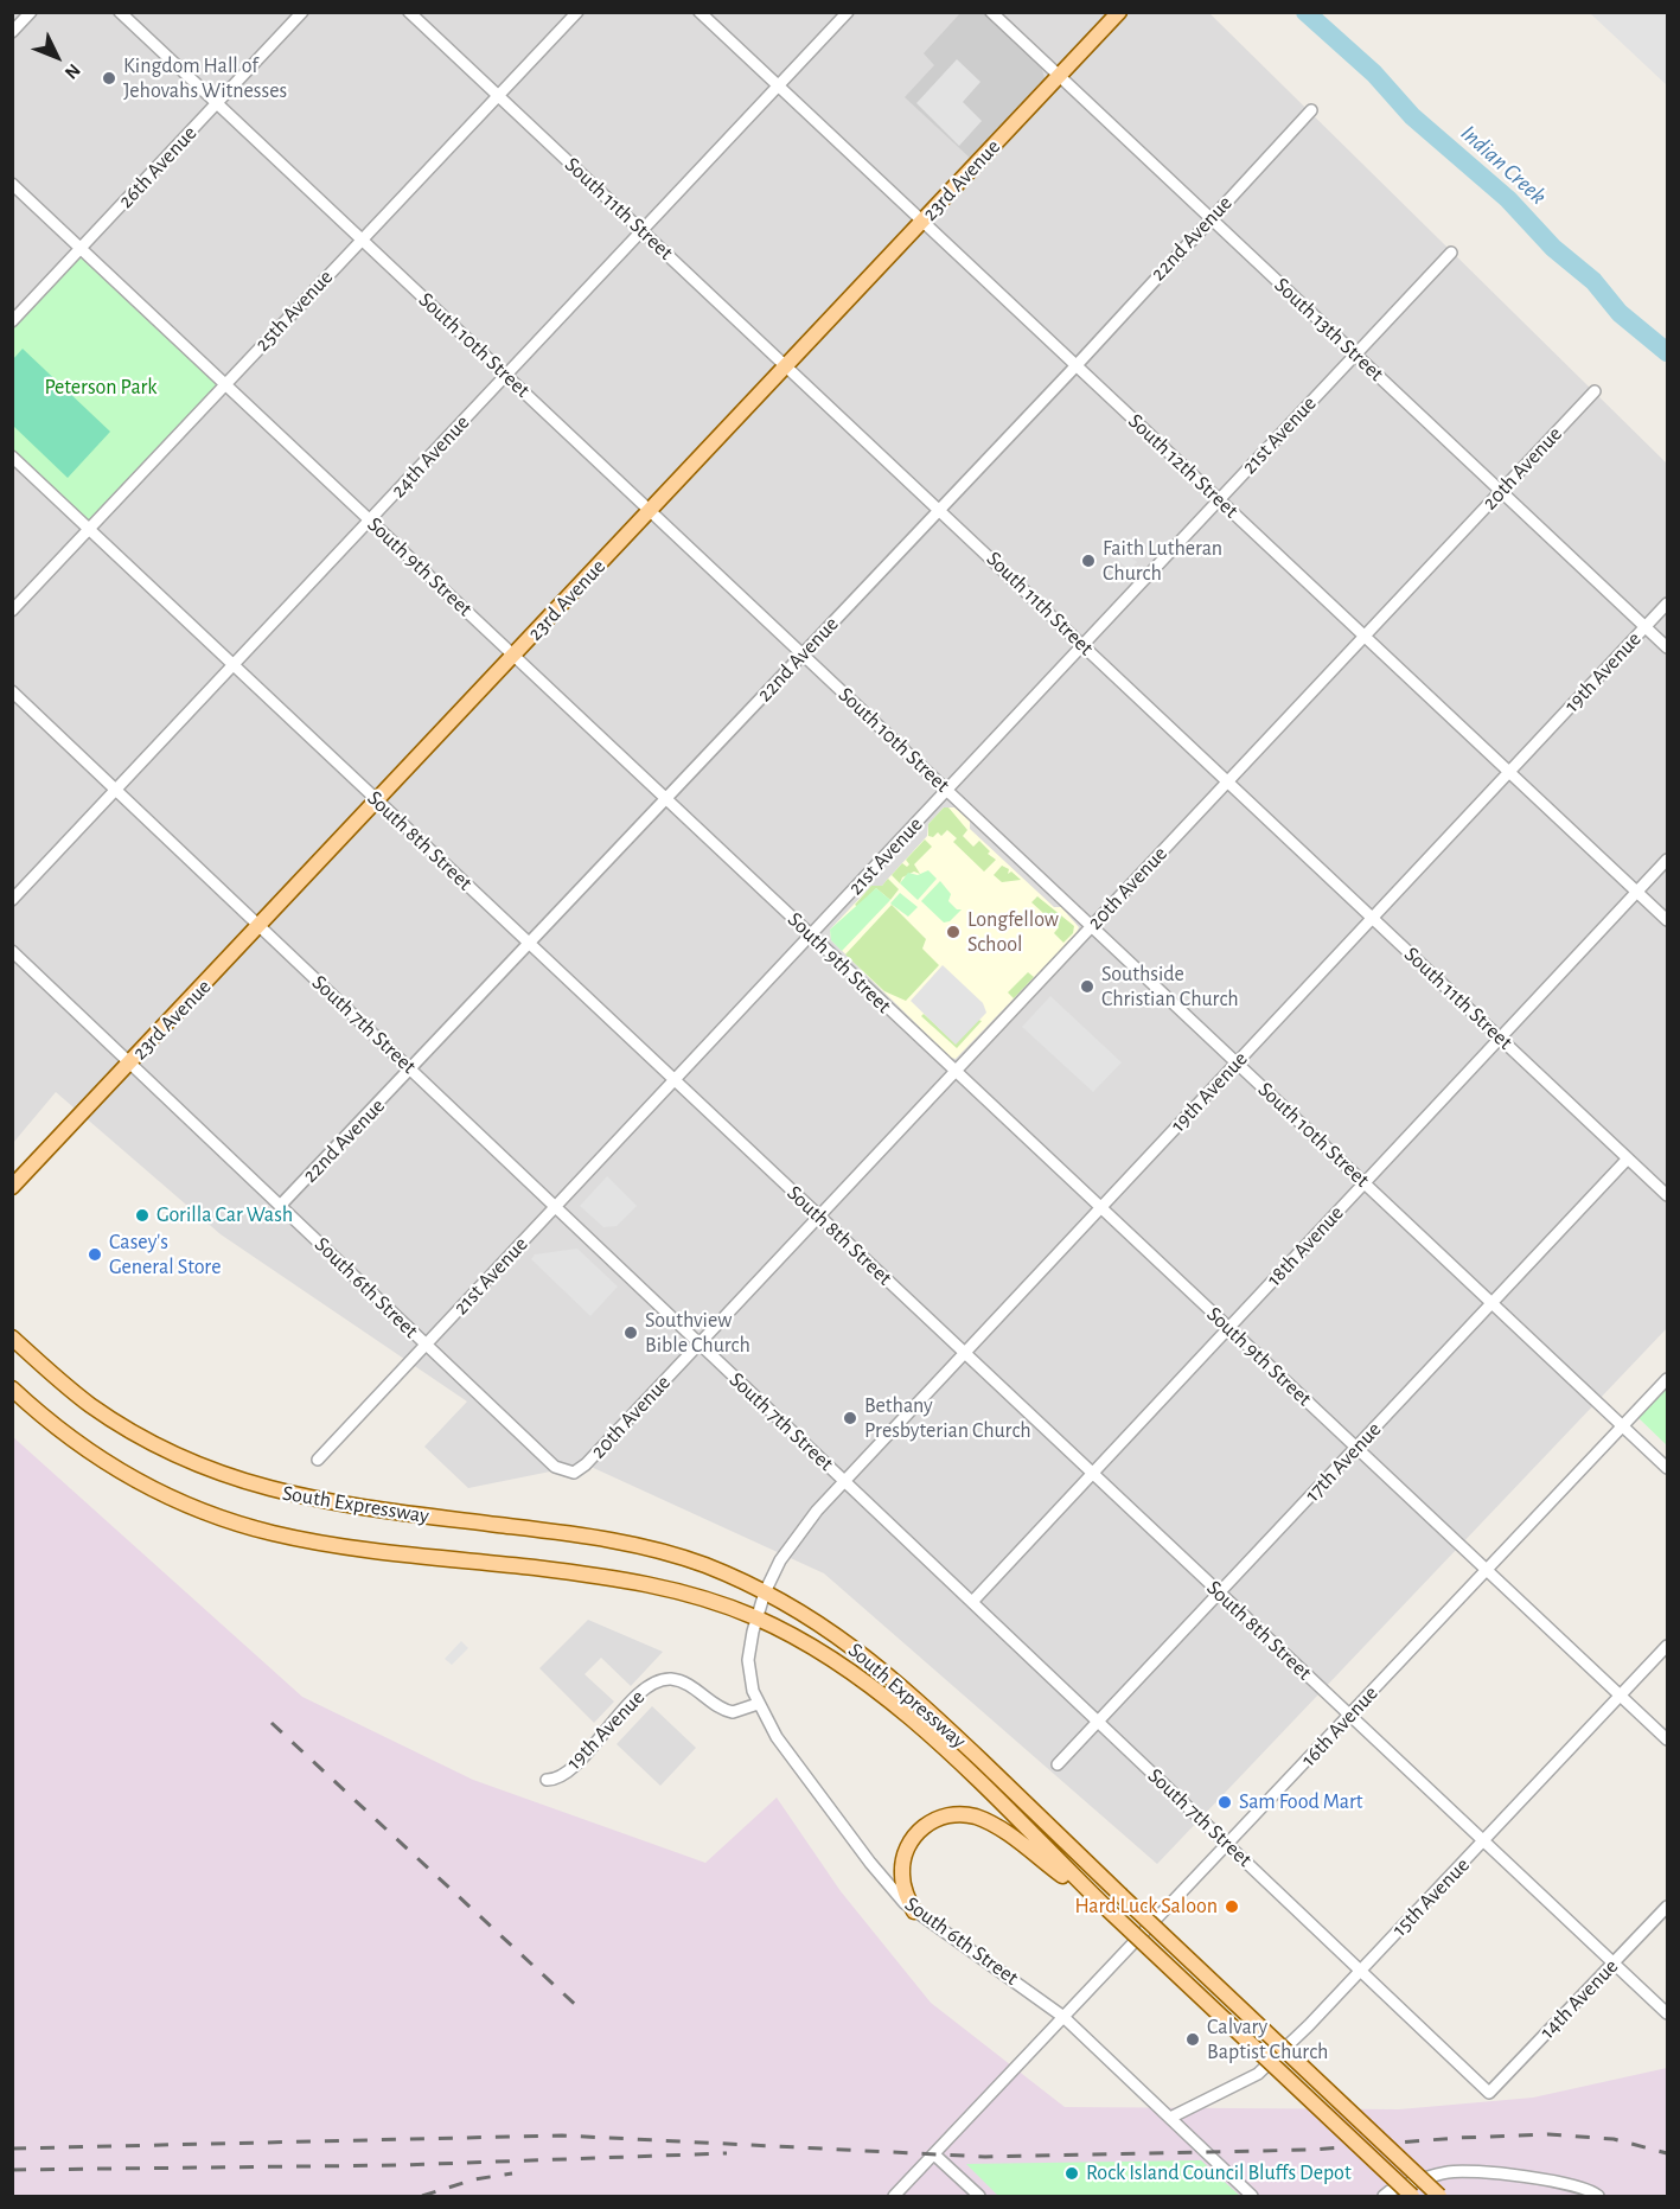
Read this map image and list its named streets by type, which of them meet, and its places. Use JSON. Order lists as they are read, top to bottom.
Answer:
{
  "streets": {
    "main road": ["23rd Avenue", "South Expressway"],
    "street": [
      "26th Avenue",
      "South 11th Street",
      "22nd Avenue",
      "25th Avenue",
      "South 13th Street",
      "South 10th Street",
      "21st Avenue",
      "24th Avenue",
      "South 12th Street",
      "20th Avenue",
      "South 9th Street",
      "19th Avenue",
      "South 8th Street",
      "South 7th Street",
      "18th Avenue",
      "South 6th Street",
      "17th Avenue",
      "16th Avenue",
      "15th Avenue",
      "14th Avenue"
    ]
  },
  "crossings": [
    ["26th Avenue", "South 10th Street"],
    ["26th Avenue", "South 9th Street"],
    ["23rd Avenue", "South 11th Street"],
    ["23rd Avenue", "South 13th Street"],
    ["23rd Avenue", "South 10th Street"],
    ["23rd Avenue", "South 12th Street"],
    ["23rd Avenue", "South 9th Street"],
    ["23rd Avenue", "South 8th Street"],
    ["23rd Avenue", "South 7th Street"],
    ["23rd Avenue", "South 6th Street"],
    ["South 11th Street", "22nd Avenue"],
    ["South 11th Street", "25th Avenue"],
    ["South 11th Street", "21st Avenue"],
    ["South 11th Street", "24th Avenue"],
    ["South 11th Street", "20th Avenue"],
    ["South 11th Street", "19th Avenue"],
    ["South 11th Street", "18th Avenue"],
    ["South 11th Street", "17th Avenue"],
    ["22nd Avenue", "South 13th Street"],
    ["22nd Avenue", "South 10th Street"],
    ["22nd Avenue", "South 12th Street"],
    ["22nd Avenue", "South 9th Street"],
    ["22nd Avenue", "South 8th Street"],
    ["22nd Avenue", "South 7th Street"],
    ["22nd Avenue", "South 6th Street"],
    ["25th Avenue", "South 10th Street"],
    ["25th Avenue", "South 9th Street"],
    ["25th Avenue", "South 8th Street"],
    ["South 13th Street", "21st Avenue"],
    ["South 13th Street", "20th Avenue"],
    ["South 13th Street", "19th Avenue"],
    ["South 10th Street", "21st Avenue"],
    ["South 10th Street", "24th Avenue"],
    ["South 10th Street", "20th Avenue"],
    ["South 10th Street", "19th Avenue"],
    ["South 10th Street", "18th Avenue"],
    ["South 10th Street", "17th Avenue"],
    ["South 10th Street", "16th Avenue"],
    ["21st Avenue", "South 12th Street"],
    ["21st Avenue", "South 9th Street"],
    ["21st Avenue", "South 8th Street"],
    ["21st Avenue", "South 7th Street"],
    ["21st Avenue", "South 6th Street"],
    ["24th Avenue", "South 12th Street"],
    ["24th Avenue", "South 9th Street"],
    ["24th Avenue", "South 8th Street"],
    ["24th Avenue", "South 7th Street"],
    ["South 12th Street", "20th Avenue"],
    ["South 12th Street", "19th Avenue"],
    ["South 12th Street", "18th Avenue"],
    ["20th Avenue", "South 9th Street"],
    ["20th Avenue", "South 8th Street"],
    ["20th Avenue", "South 7th Street"],
    ["20th Avenue", "South 6th Street"],
    ["South 9th Street", "19th Avenue"],
    ["South 9th Street", "18th Avenue"],
    ["South 9th Street", "17th Avenue"],
    ["South 9th Street", "16th Avenue"],
    ["South 9th Street", "15th Avenue"],
    ["19th Avenue", "South 8th Street"],
    ["19th Avenue", "South 7th Street"],
    ["19th Avenue", "South 6th Street"],
    ["19th Avenue", "South Expressway"],
    ["South 8th Street", "18th Avenue"],
    ["South 8th Street", "17th Avenue"],
    ["South 8th Street", "16th Avenue"],
    ["South 8th Street", "15th Avenue"],
    ["South 8th Street", "14th Avenue"],
    ["South 7th Street", "18th Avenue"],
    ["South 7th Street", "17th Avenue"],
    ["South 7th Street", "16th Avenue"],
    ["South 7th Street", "15th Avenue"],
    ["South 7th Street", "14th Avenue"],
    ["South 6th Street", "South Expressway"],
    ["South 6th Street", "16th Avenue"],
    ["South 6th Street", "15th Avenue"]
  ],
  "water": ["Indian Creek"],
  "parks": ["Peterson Park"],
  "places": [
    "Kingdom Hall of Jehovahs Witnesses",
    "Faith Lutheran Church",
    "Longfellow School",
    "Southside Christian Church",
    "Gorilla Car Wash",
    "Casey's General Store",
    "Southview Bible Church",
    "Bethany Presbyterian Church",
    "Sam Food Mart",
    "Hard Luck Saloon",
    "Calvary Baptist Church",
    "Rock Island Council Bluffs Depot"
  ],
  "north": "bottom right"
}
